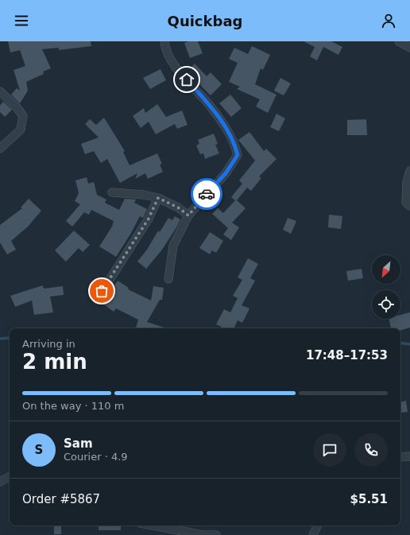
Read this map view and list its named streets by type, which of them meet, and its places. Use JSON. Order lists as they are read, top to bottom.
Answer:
{
  "north": "bottom left",
  "page": {
    "header": "Quickbag",
    "heading": ["2 min", "Arriving in", "17:48–17:53"],
    "panel": [
      "Sam",
      "Courier · 4.9",
      "Order #5867",
      "$5.51"
    ],
    "bar": "On the way · 110 m",
    "round": "S"
  }
}
